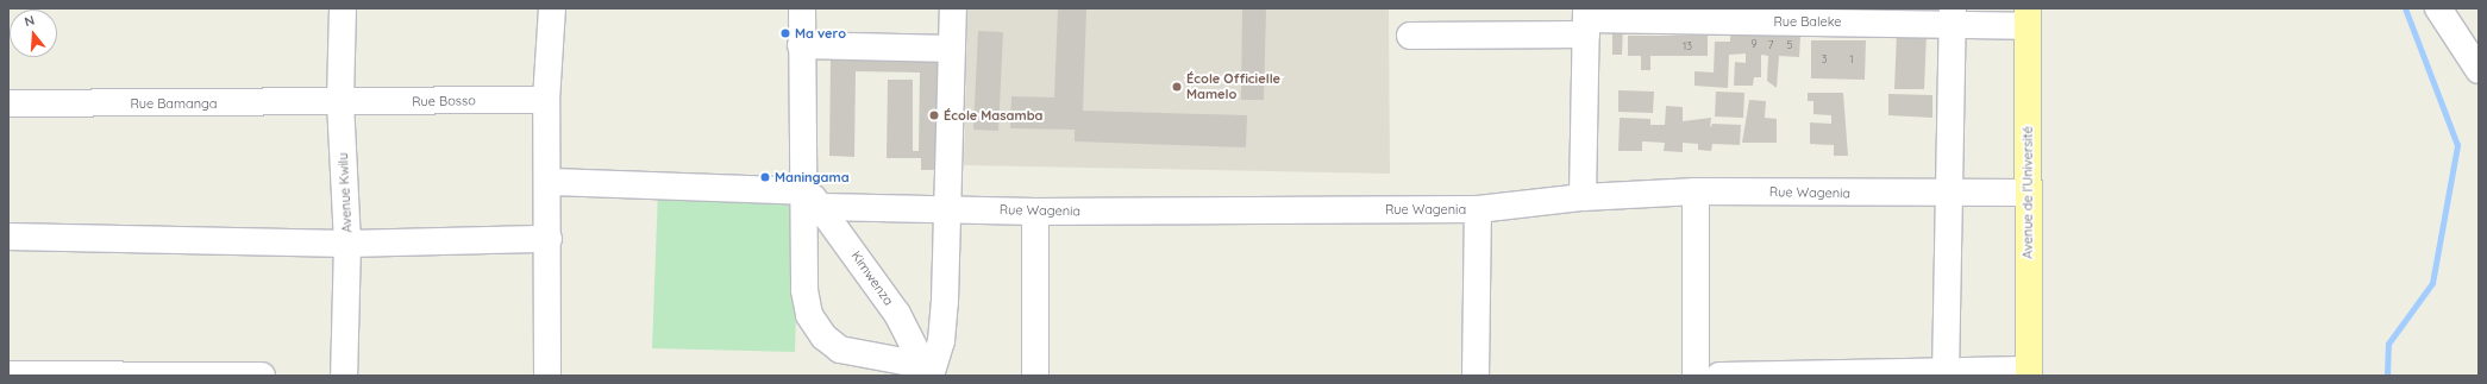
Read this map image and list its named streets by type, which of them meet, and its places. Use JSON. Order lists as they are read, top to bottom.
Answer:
{
  "streets": {
    "main road": ["Avenue de l’Université"],
    "street": [
      "Rue Baleke",
      "Rue Bosso",
      "Rue Bamanga",
      "Avenue Kwilu",
      "Rue Wagenia",
      "Kimwenza"
    ]
  },
  "crossings": [
    ["Rue Baleke", "Avenue de l’Université"],
    ["Rue Bosso", "Rue Bamanga"],
    ["Rue Bosso", "Avenue Kwilu"],
    ["Rue Bamanga", "Avenue Kwilu"],
    ["Rue Wagenia", "Avenue de l’Université"],
    ["Rue Wagenia", "Kimwenza"]
  ],
  "places": [
    "Ma vero",
    "École Officielle Mamelo",
    "École Masamba",
    "Maningama"
  ],
  "house_numbers": [
    "9",
    "7",
    "5",
    "13",
    "3",
    "1"
  ],
  "north": "top"
}
